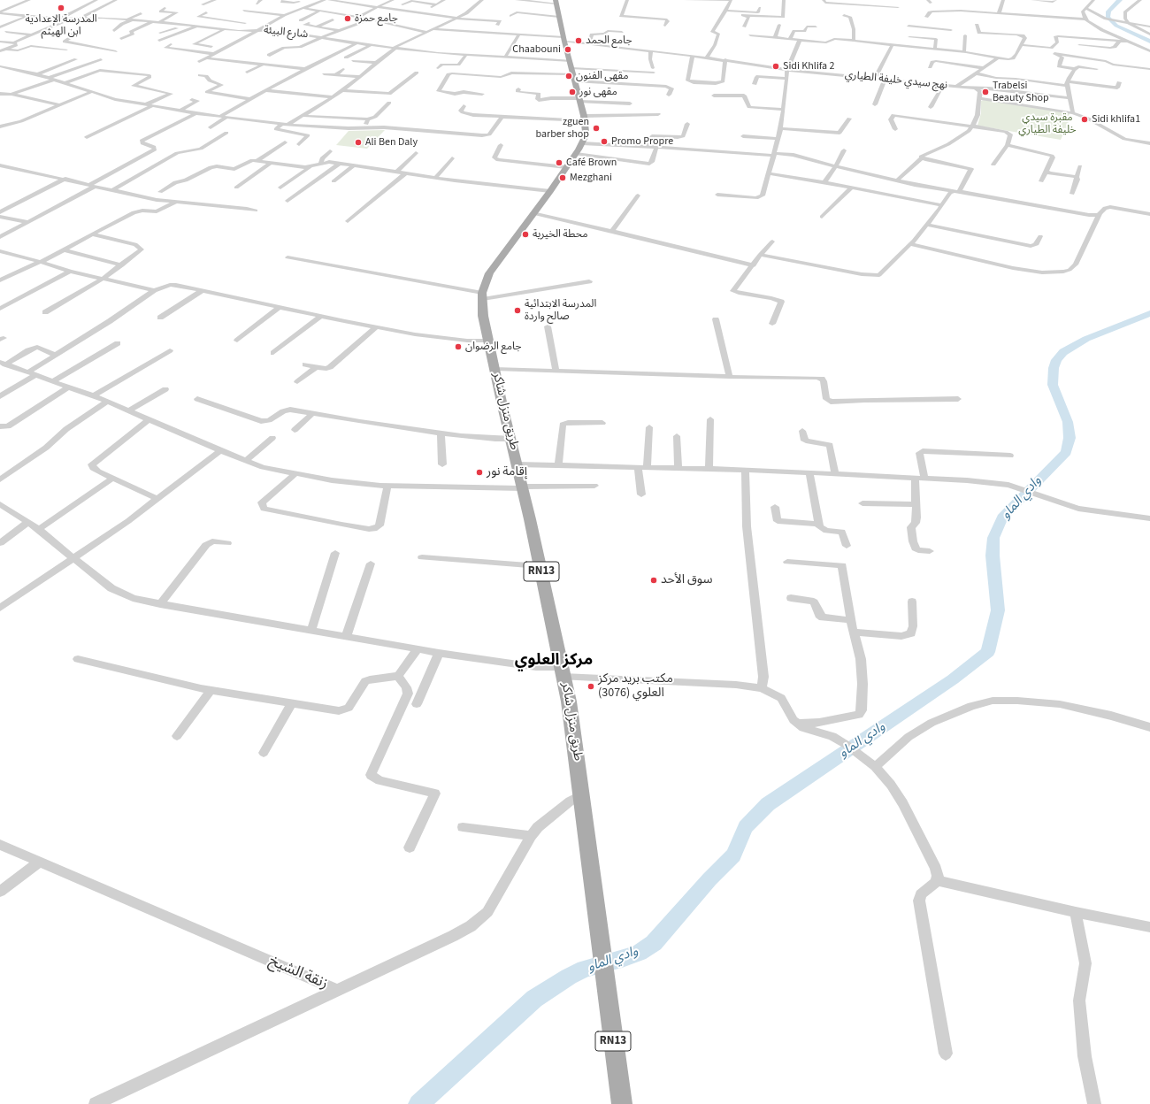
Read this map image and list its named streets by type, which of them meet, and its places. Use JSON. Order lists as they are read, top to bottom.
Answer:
{
  "streets": {
    "main road": ["طريق منزل شاكر", "RN13"],
    "street": ["شارع البيئة", "نهج سيدي خليفة الطياري", "زنقة الشيخ"]
  },
  "crossings": [
    ["شارع البيئة", "طريق منزل شاكر"],
    ["نهج سيدي خليفة الطياري", "طريق منزل شاكر"],
    ["طريق منزل شاكر", "زنقة الشيخ"]
  ],
  "districts": ["مركز العلوي"],
  "water": ["وادي الماو"],
  "parks": ["مقبرة سيدي خليفة الطياري"],
  "places": [
    "المدرسة الإعدادية ابن الهيثم",
    "جامع حمزة",
    "جامع الحمد",
    "Chaabouni",
    "Sidi Khlifa 2",
    "مقهى الفنون",
    "مقهى نور",
    "Trabelsi Beauty Shop",
    "Sidi khlifa1",
    "zguen barber shop",
    "Promo Propre",
    "Ali Ben Daly",
    "Café Brown",
    "Mezghani",
    "محطة الخيرية",
    "المدرسة الابتدائية صالح واردة",
    "جامع الرضوان",
    "إقامة نور",
    "سوق الأحد",
    "مكتب بريد مركز العلوي (3076)"
  ]
}
